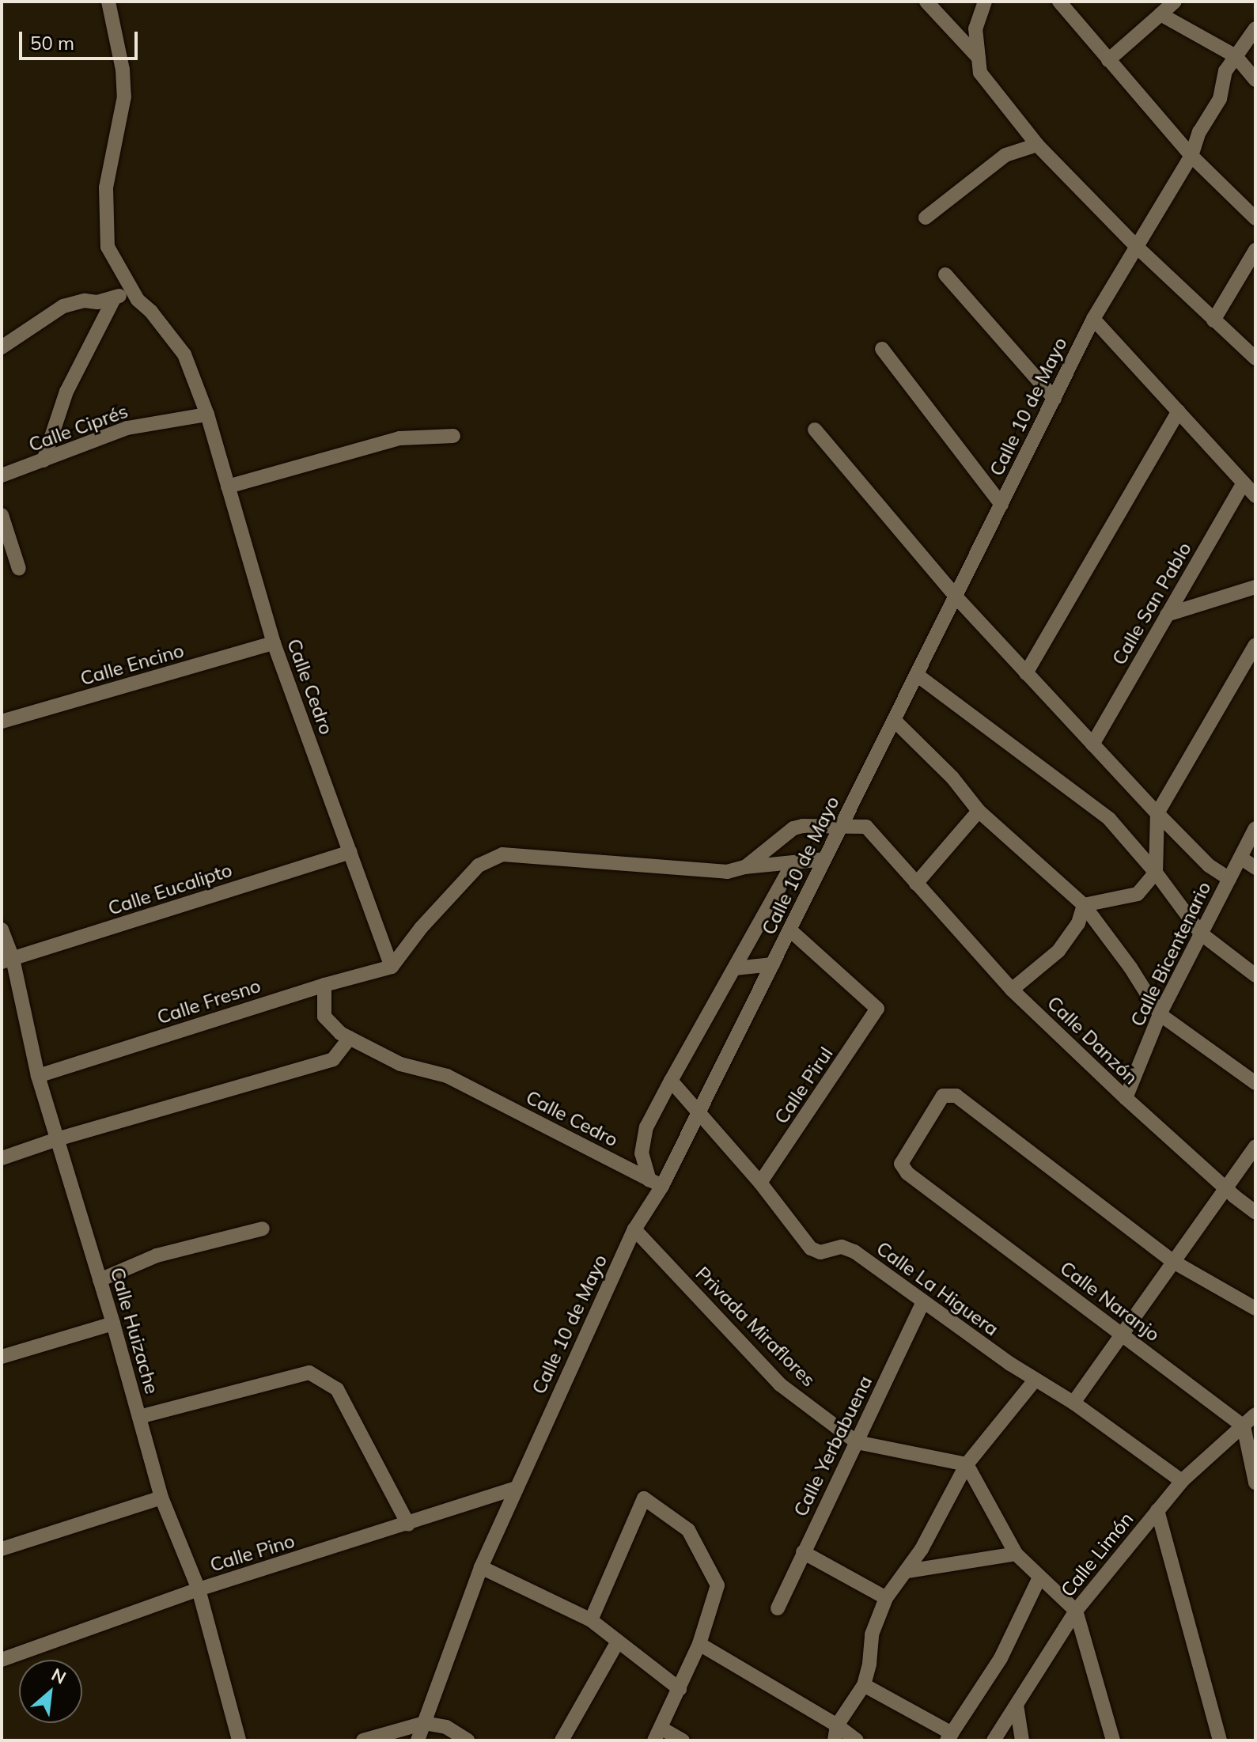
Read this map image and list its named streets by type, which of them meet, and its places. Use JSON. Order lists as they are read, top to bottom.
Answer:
{
  "streets": {
    "street": [
      "Calle 10 de Mayo",
      "Calle Ciprés",
      "Calle San Pablo",
      "Calle Encino",
      "Calle Cedro",
      "Calle Eucalipto",
      "Calle Bicentenario",
      "Calle Fresno",
      "Calle Danzón",
      "Calle Pirul",
      "Calle La Higuera",
      "Calle Naranjo",
      "Privada Miraflores",
      "Calle Huizache",
      "Calle Yerbabuena",
      "Calle Pino",
      "Calle Limón"
    ]
  },
  "crossings": [
    ["Calle 10 de Mayo", "Calle Cedro"],
    ["Calle 10 de Mayo", "Calle Danzón"],
    ["Calle 10 de Mayo", "Calle Pirul"],
    ["Calle 10 de Mayo", "Calle La Higuera"],
    ["Calle 10 de Mayo", "Privada Miraflores"],
    ["Calle 10 de Mayo", "Calle Pino"],
    ["Calle Ciprés", "Calle Cedro"],
    ["Calle Encino", "Calle Cedro"],
    ["Calle Cedro", "Calle Eucalipto"],
    ["Calle Cedro", "Calle Fresno"],
    ["Calle Eucalipto", "Calle Huizache"],
    ["Calle Bicentenario", "Calle Danzón"],
    ["Calle Fresno", "Calle Huizache"],
    ["Calle Pirul", "Calle La Higuera"],
    ["Calle La Higuera", "Calle Yerbabuena"],
    ["Calle La Higuera", "Calle Limón"],
    ["Calle Naranjo", "Calle Limón"],
    ["Privada Miraflores", "Calle Yerbabuena"],
    ["Calle Huizache", "Calle Pino"]
  ],
  "scale_bar": "50 m",
  "north": "top right"
}
